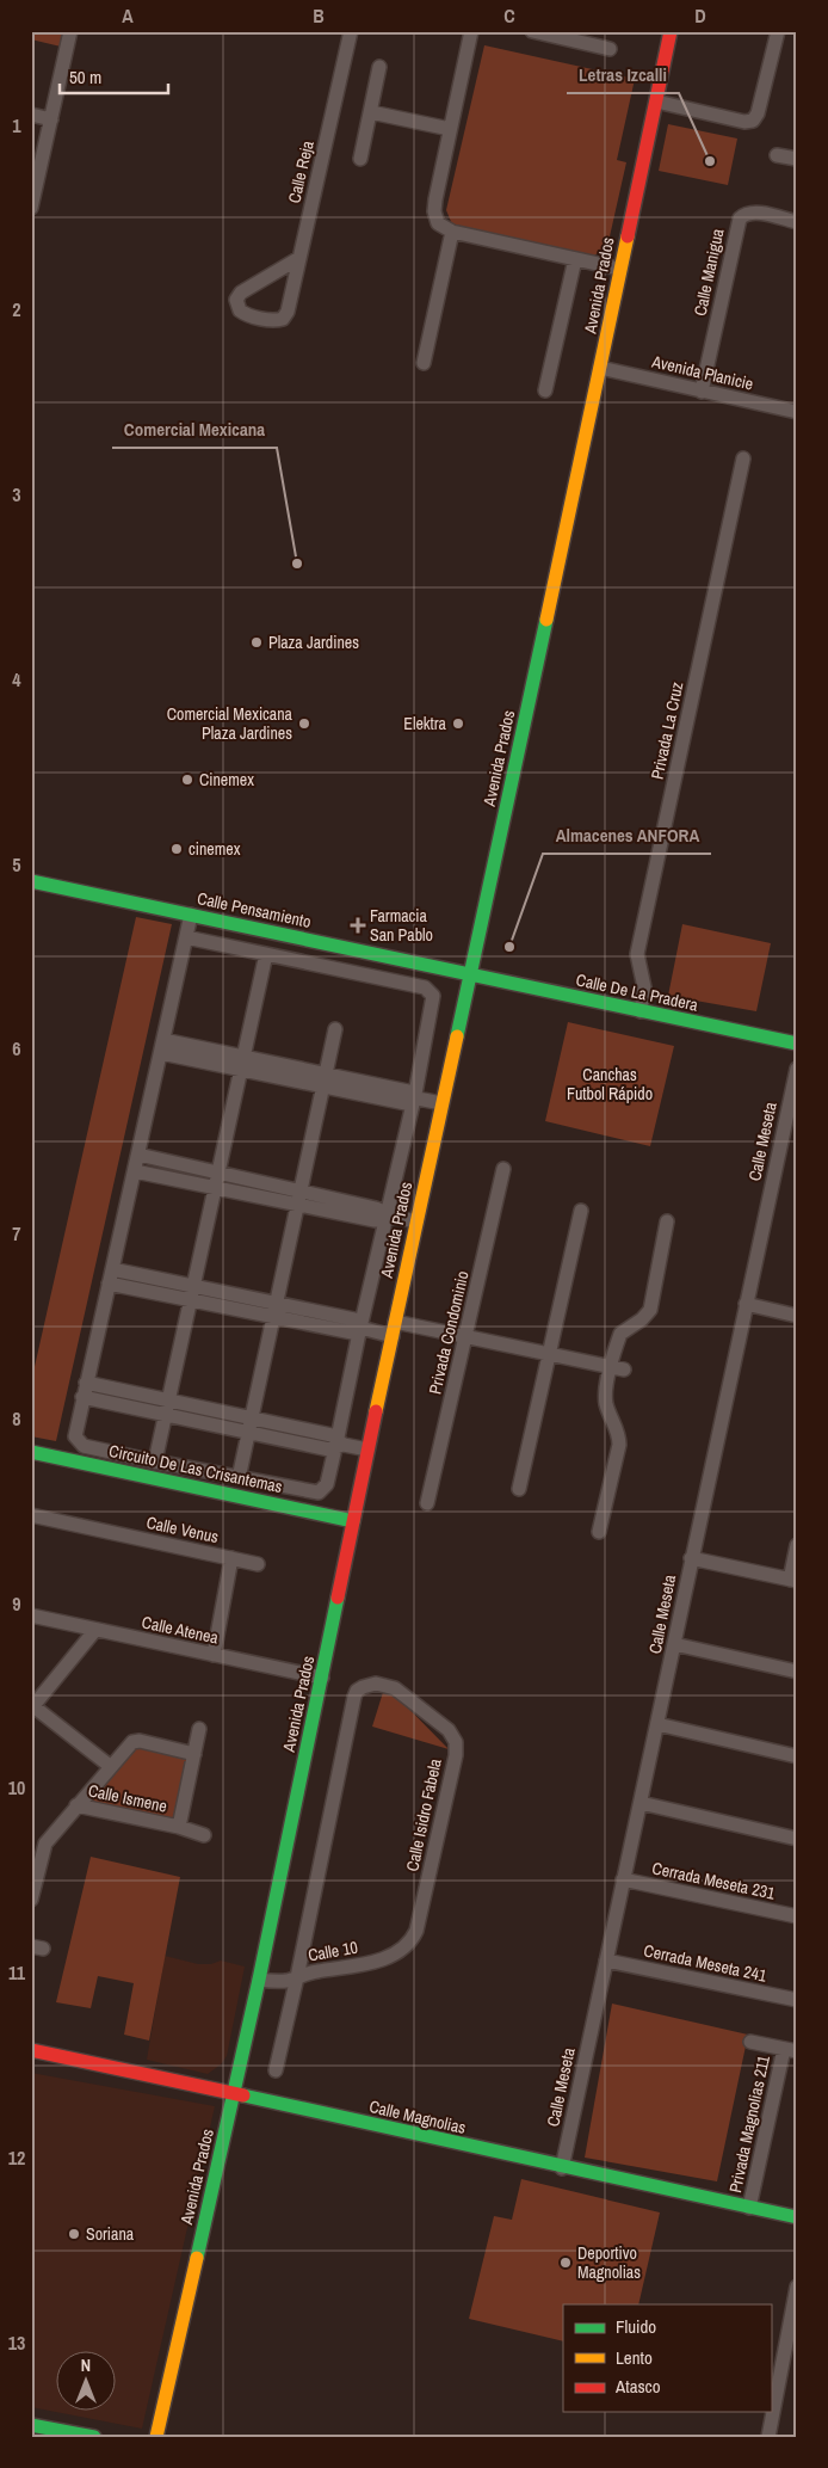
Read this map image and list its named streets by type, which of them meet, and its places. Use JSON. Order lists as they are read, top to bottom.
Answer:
{
  "streets": {
    "main road": [
      "Avenida Prados",
      "Calle Pensamiento",
      "Calle De La Pradera",
      "Circuito De Las Crisantemas",
      "Calle Magnolias"
    ],
    "street": [
      "Calle Reja",
      "Calle Manigua",
      "Avenida Planicie",
      "Privada La Cruz",
      "Calle Meseta",
      "Privada Condominio",
      "Calle Venus",
      "Calle Atenea",
      "Calle Ismene",
      "Calle Isidro Fabela",
      "Cerrada Meseta 231",
      "Calle 10",
      "Cerrada Meseta 241",
      "Privada Magnolias 211"
    ]
  },
  "crossings": [
    ["Calle Manigua", "Avenida Planicie"],
    ["Avenida Prados", "Avenida Planicie"],
    ["Avenida Prados", "Calle Pensamiento"],
    ["Avenida Prados", "Calle De La Pradera"],
    ["Avenida Prados", "Circuito De Las Crisantemas"],
    ["Avenida Prados", "Calle Atenea"],
    ["Avenida Prados", "Calle 10"],
    ["Avenida Prados", "Calle Magnolias"],
    ["Privada La Cruz", "Calle De La Pradera"],
    ["Calle Pensamiento", "Calle De La Pradera"],
    ["Calle Meseta", "Cerrada Meseta 231"],
    ["Calle Meseta", "Cerrada Meseta 241"],
    ["Calle Meseta", "Calle Magnolias"],
    ["Calle Venus", "Calle Atenea"],
    ["Calle Isidro Fabela", "Calle 10"],
    ["Calle Magnolias", "Privada Magnolias 211"]
  ],
  "parks": ["Canchas Futbol Rápido"],
  "places": {
    "other": [
      "Letras Izcalli",
      "Comercial Mexicana",
      "Plaza Jardines",
      "Comercial Mexicana Plaza Jardines",
      "Elektra",
      "Cinemex",
      "cinemex",
      "Almacenes ANFORA",
      "Soriana",
      "Deportivo Magnolias"
    ],
    "health": ["Farmacia San Pablo"]
  },
  "legend": ["Fluido", "Lento", "Atasco"],
  "scale_bar": "50 m",
  "north": "top",
  "grid": {
    "columns": [
      "A",
      "B",
      "C",
      "D"
    ],
    "rows": [
      "1",
      "2",
      "3",
      "4",
      "5",
      "6",
      "7",
      "8",
      "9",
      "10",
      "11",
      "12",
      "13"
    ]
  }
}
